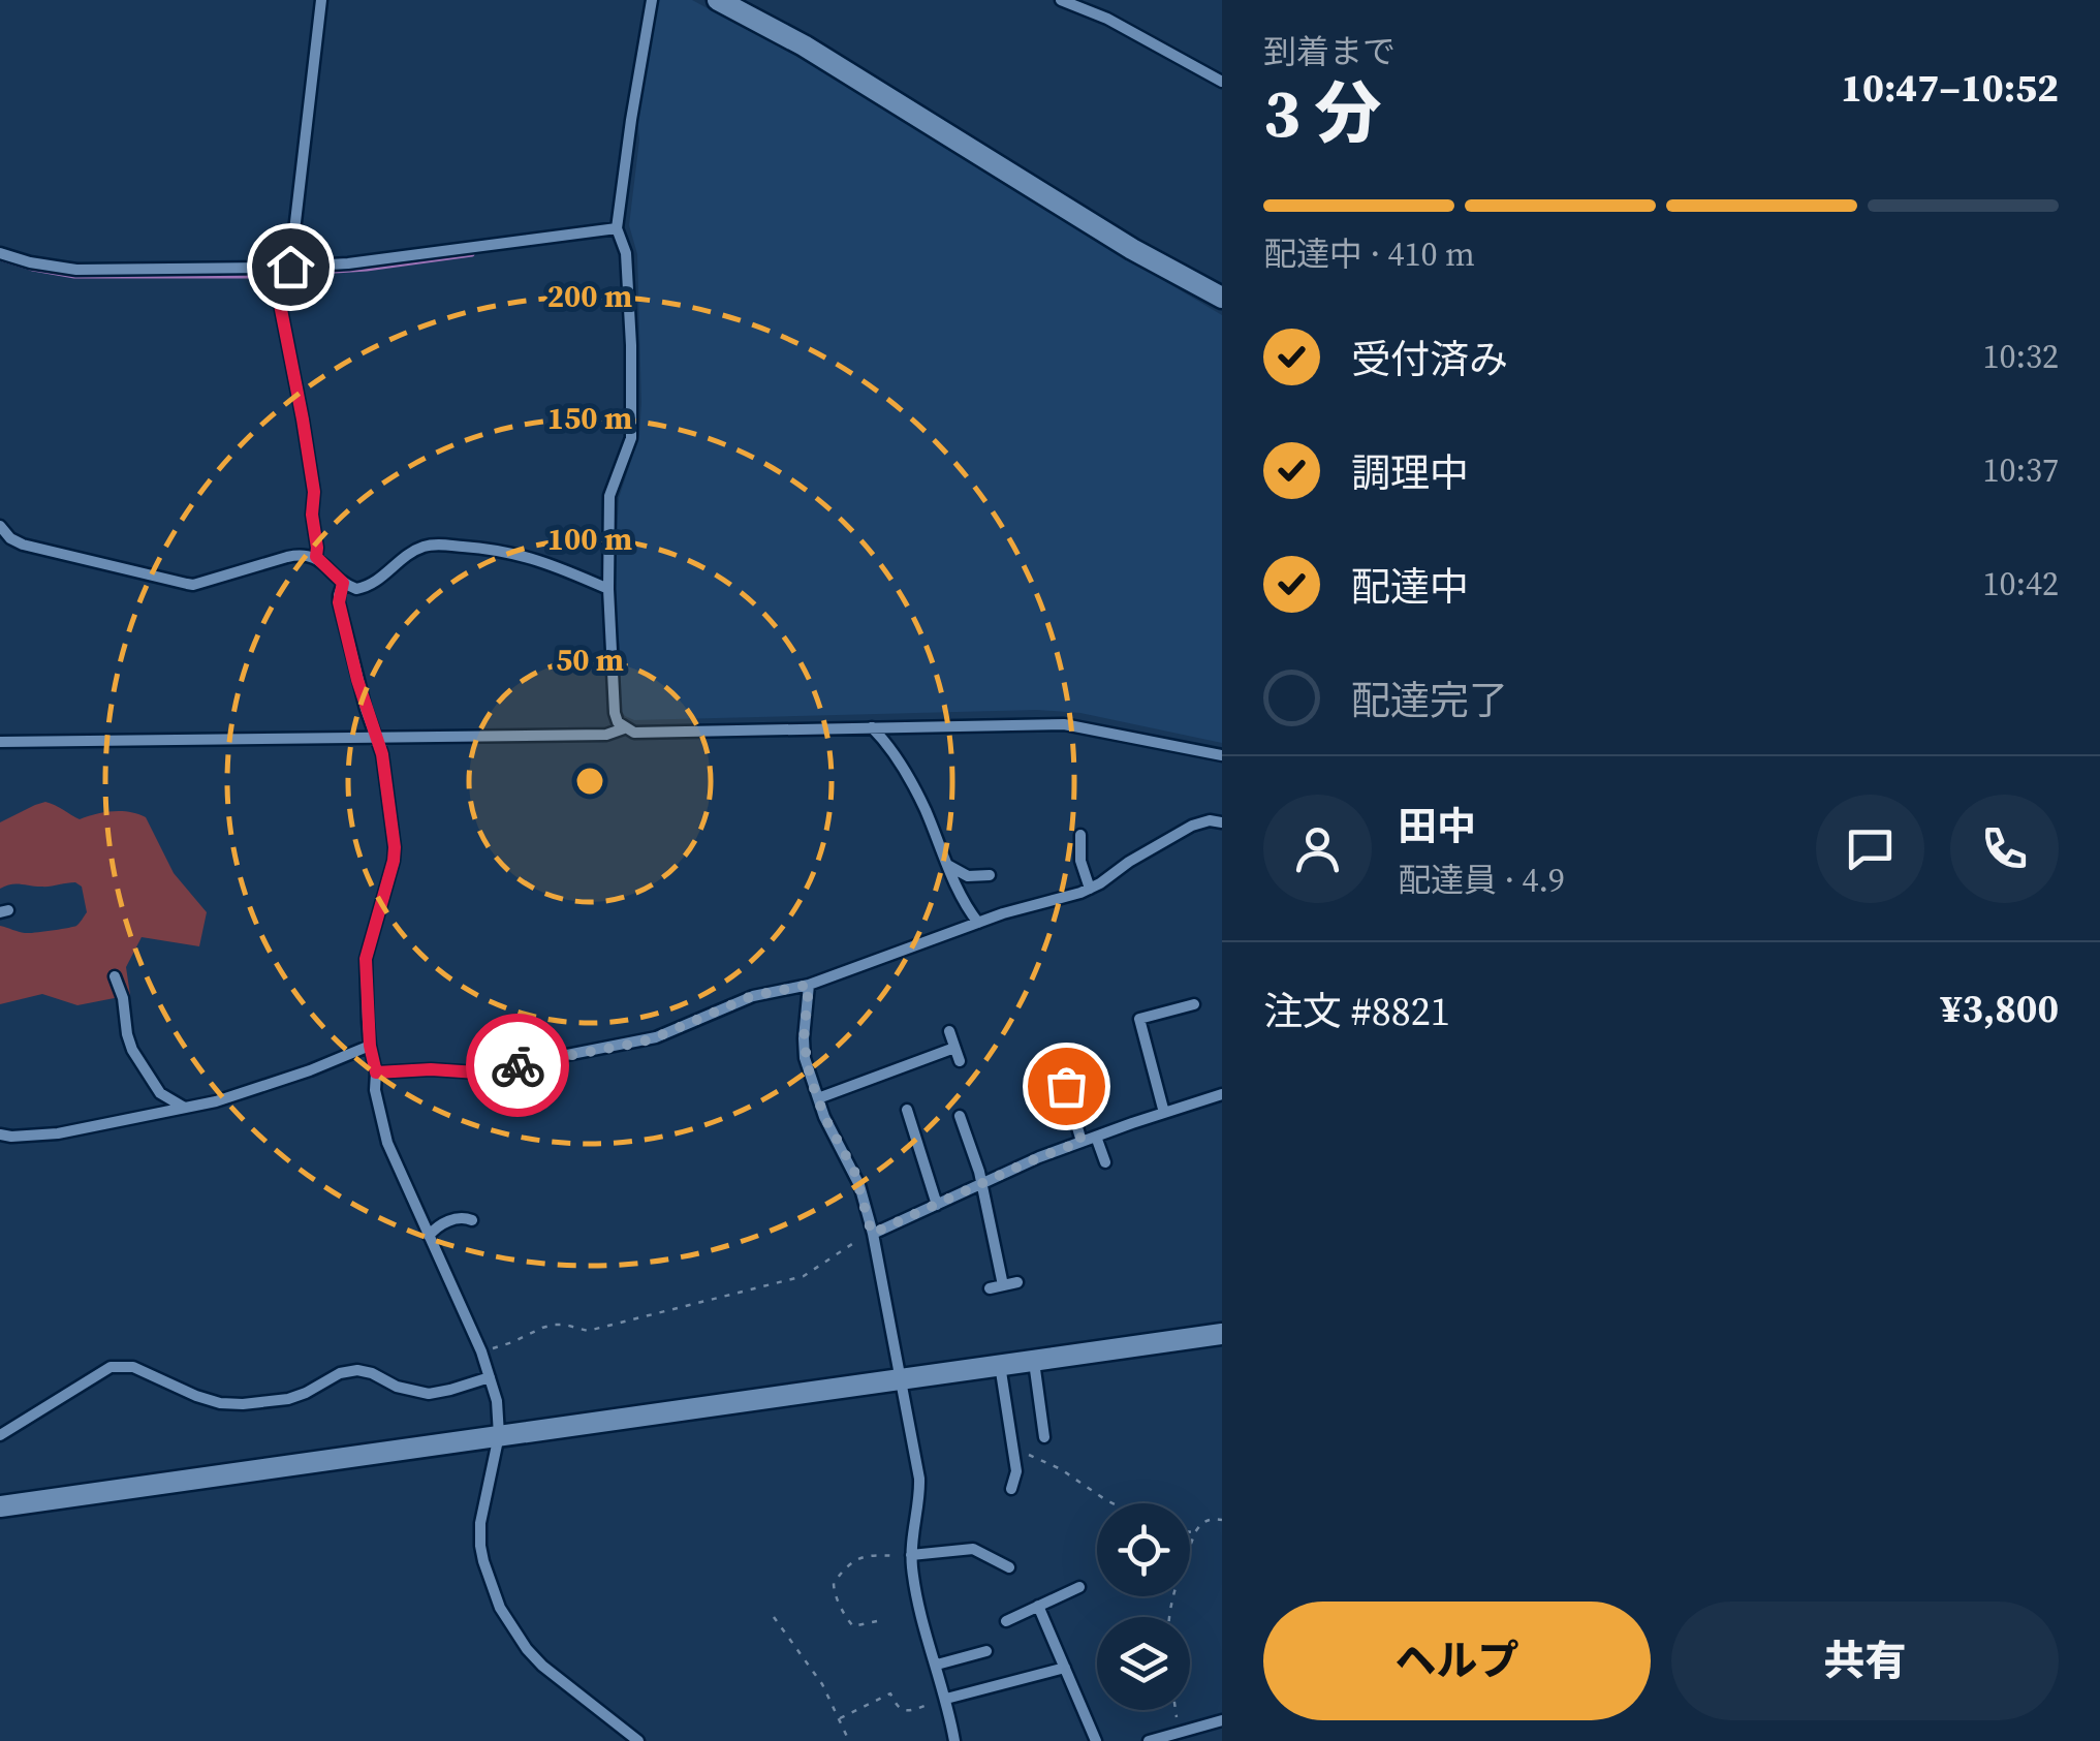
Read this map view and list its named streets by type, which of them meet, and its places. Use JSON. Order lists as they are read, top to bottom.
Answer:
{
  "page": {
    "heading": ["3 分", "到着まで", "10:47–10:52"],
    "panel": [
      "田中",
      "配達員 · 4.9",
      "注文 #8821",
      "¥3,800"
    ],
    "bar": "配達中 · 410 m",
    "list": [
      ["受付済み", "10:32"],
      ["調理中", "10:37"],
      ["配達中", "10:42"],
      "配達完了"
    ],
    "buttons": ["ヘルプ", "共有"]
  },
  "rings": [
    "200 m",
    "150 m",
    "100 m",
    "50 m"
  ]
}
